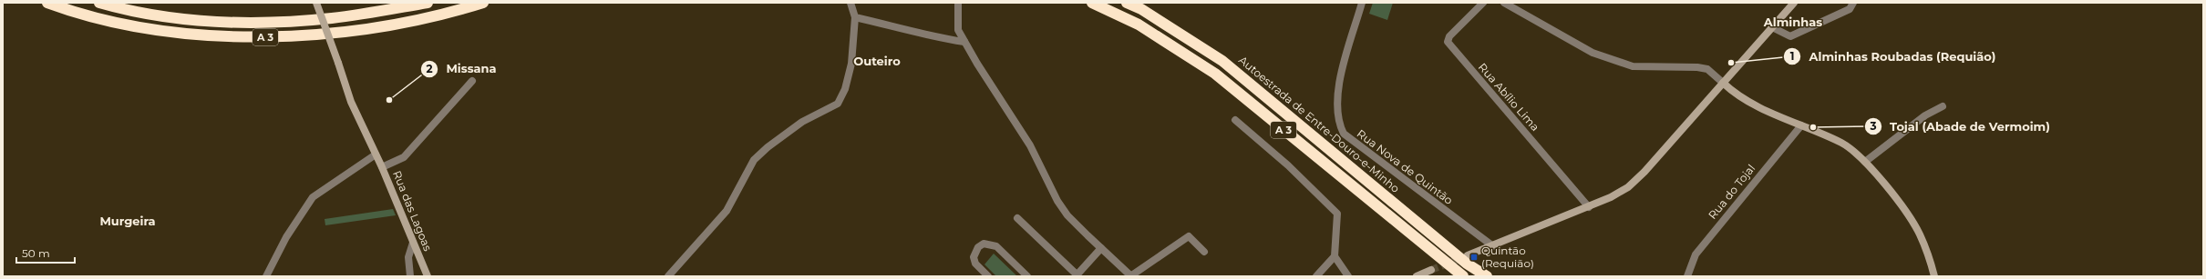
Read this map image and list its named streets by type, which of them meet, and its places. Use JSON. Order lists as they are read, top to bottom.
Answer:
{
  "streets": {
    "highway": ["A 3", "Autoestrada de Entre-Douro-e-Minho"],
    "main road": ["Rua das Lagoas"],
    "street": ["Rua Abílio Lima", "Rua Nova de Quintão", "Rua do Tojal"]
  },
  "districts": ["Alminhas", "Outeiro", "Murgeira"],
  "places": {
    "other": ["Alminhas Roubadas (Requião)", "Missana", "Tojal (Abade de Vermoim)"],
    "transit": ["Quintão (Requião)"]
  },
  "scale_bar": "50 m"
}
